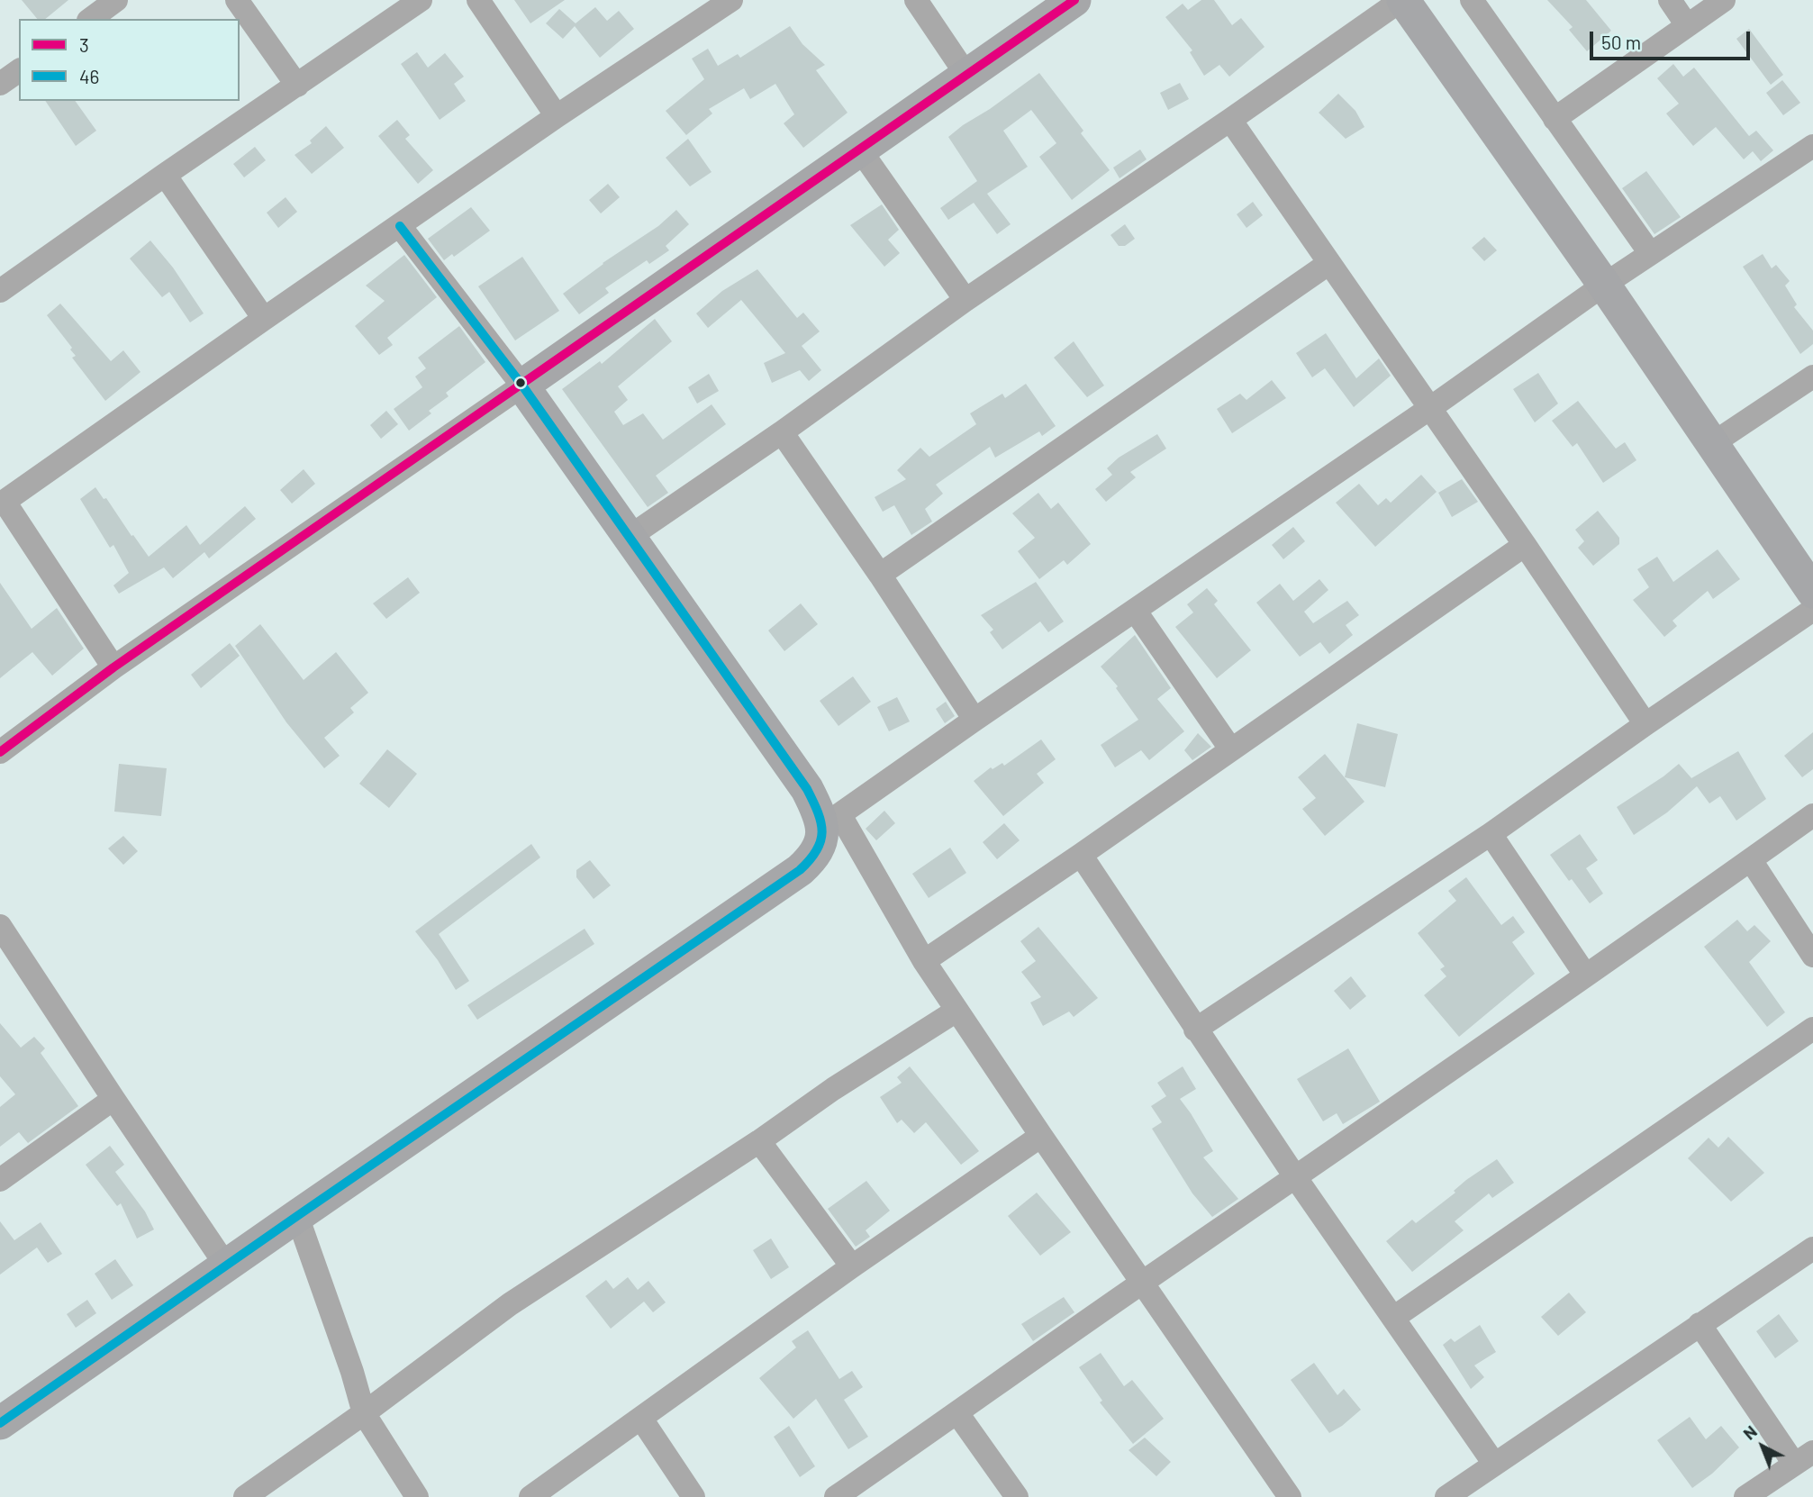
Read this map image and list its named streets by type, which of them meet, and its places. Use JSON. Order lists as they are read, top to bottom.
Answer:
{
  "lines": ["transit line 3", "transit line 46"],
  "legend": ["3", "46"],
  "scale_bar": "50 m",
  "north": "top left"
}
